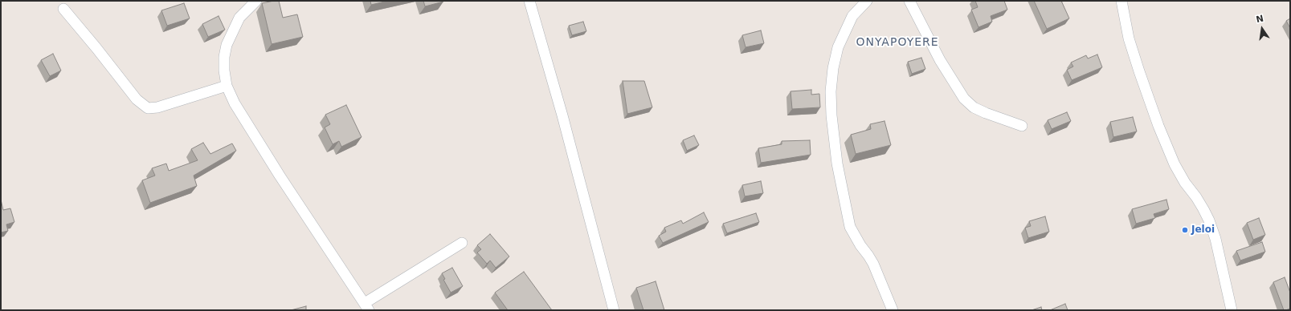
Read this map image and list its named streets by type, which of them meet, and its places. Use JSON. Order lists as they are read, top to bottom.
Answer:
{
  "districts": ["ONYAPOYERE"],
  "places": ["Jeloi"],
  "north": "top"
}
